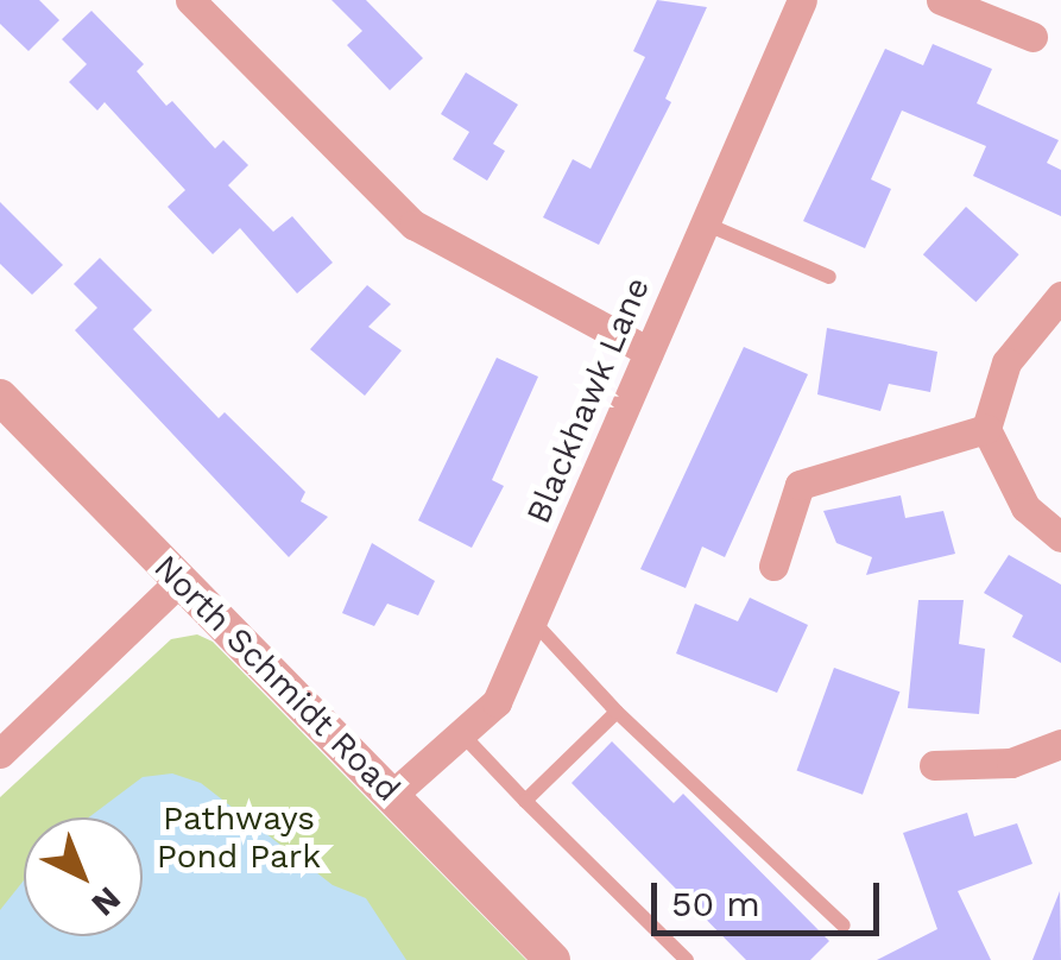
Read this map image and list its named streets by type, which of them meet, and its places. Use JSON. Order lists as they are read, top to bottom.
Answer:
{
  "streets": {
    "street": ["Blackhawk Lane", "North Schmidt Road"]
  },
  "crossings": [
    ["Blackhawk Lane", "North Schmidt Road"]
  ],
  "parks": ["Pathways Pond Park"],
  "scale_bar": "50 m",
  "north": "bottom right"
}
